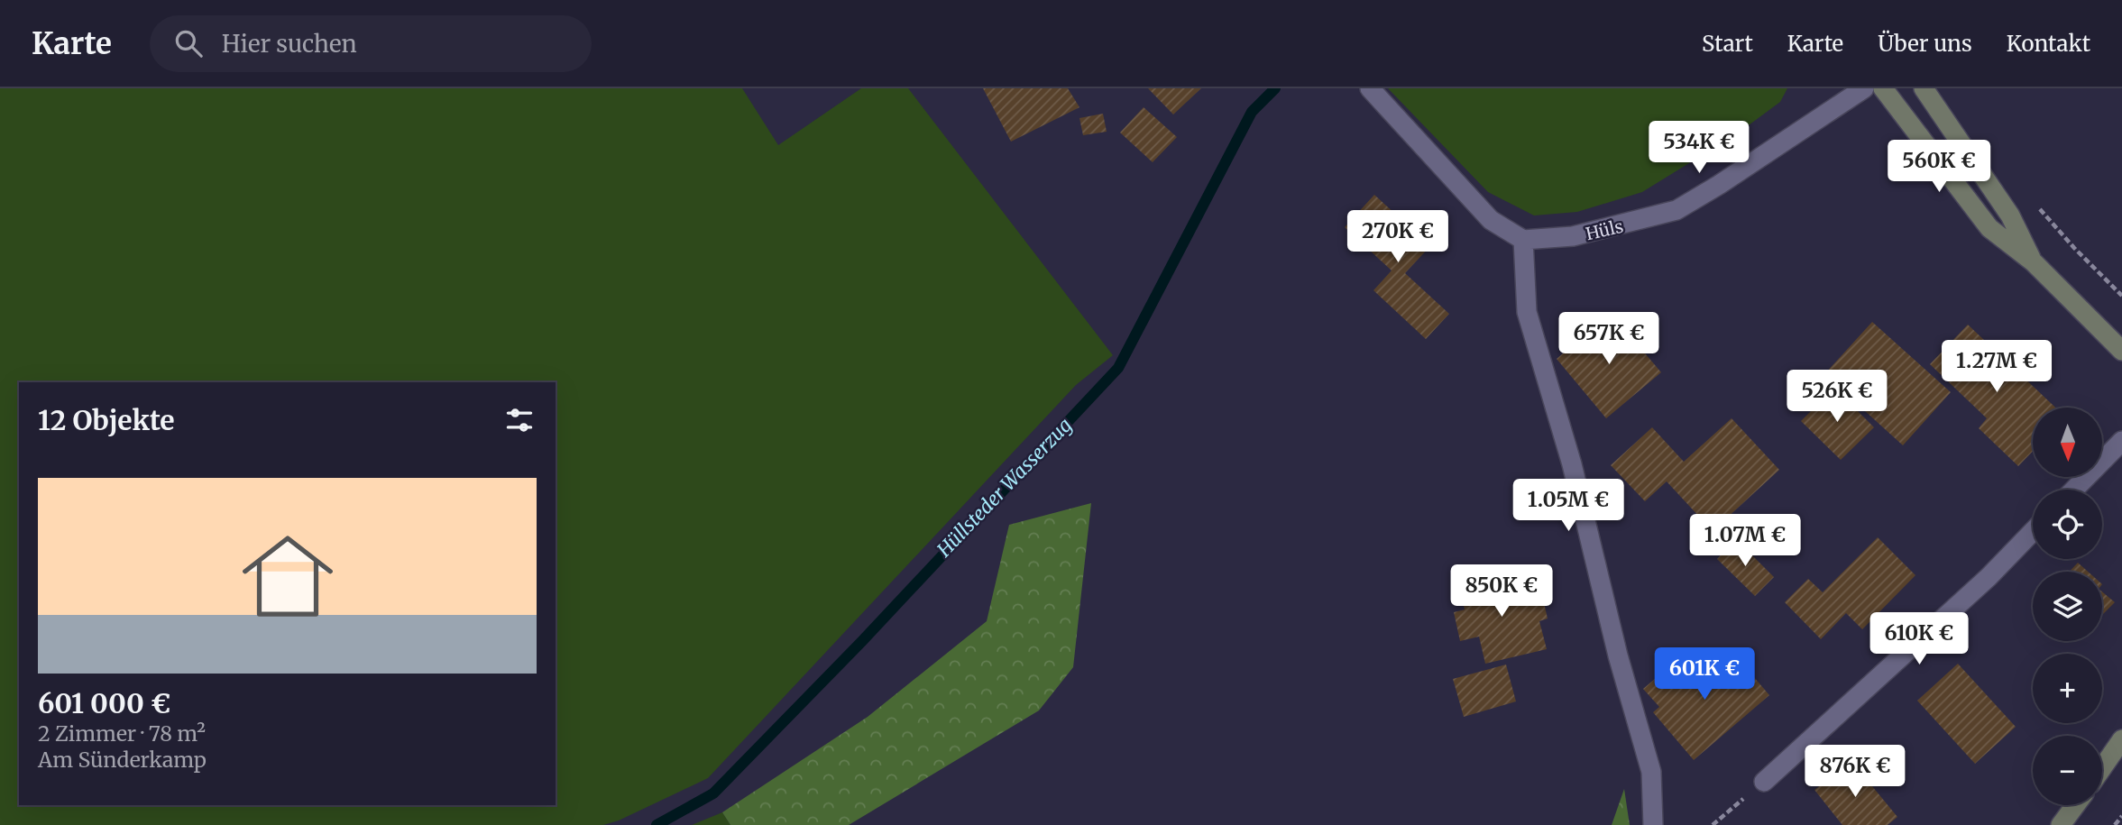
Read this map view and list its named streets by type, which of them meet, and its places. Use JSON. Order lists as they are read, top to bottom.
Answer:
{
  "streets": {
    "street": ["Hüls"]
  },
  "water": ["Hüllsteder Wasserzug"],
  "north": "bottom",
  "page": {
    "header": "Karte",
    "search": "Hier suchen",
    "nav": [
      "Start",
      "Karte",
      "Über uns",
      "Kontakt"
    ],
    "price": [
      "534K €",
      "560K €",
      "270K €",
      "657K €",
      "1.27M €",
      "526K €",
      "1.05M €",
      "1.07M €",
      "850K €",
      "610K €",
      "601K €",
      "876K €"
    ],
    "heading": "12 Objekte",
    "map_buttons": ["+", "−"],
    "list": [
      {
        "name": "601 000 €",
        "note": "2 Zimmer · 78 m² · Am Sünderkamp"
      }
    ]
  }
}
